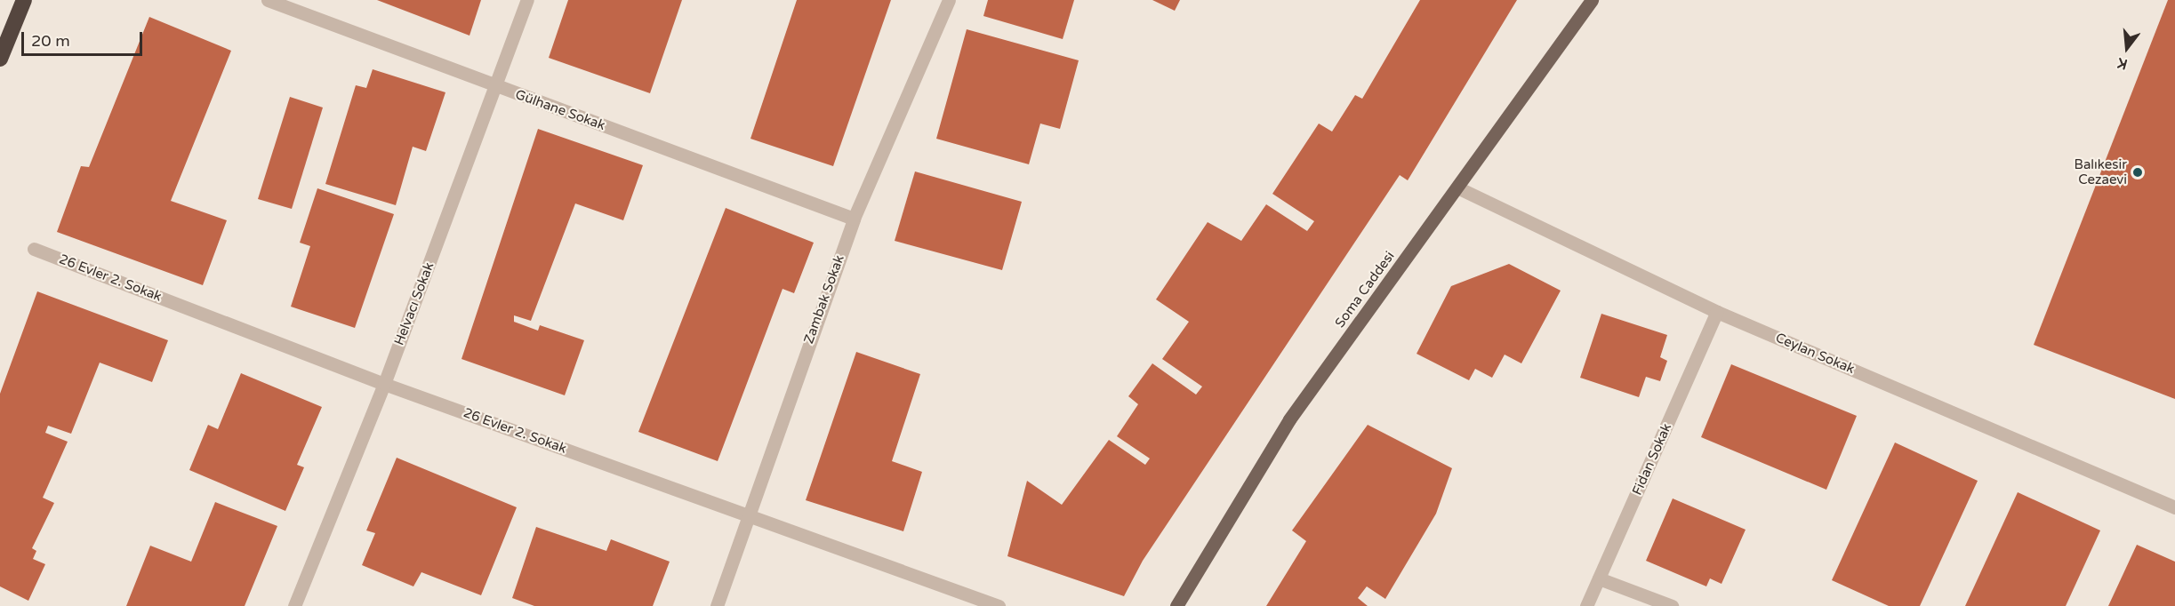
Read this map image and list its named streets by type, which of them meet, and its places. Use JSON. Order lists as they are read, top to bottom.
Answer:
{
  "streets": {
    "main road": ["Soma Caddesi"],
    "street": [
      "Gülhane Sokak",
      "26 Evler 2. Sokak",
      "Zambak Sokak",
      "Helvacı Sokak",
      "Ceylan Sokak",
      "Fidan Sokak"
    ]
  },
  "crossings": [
    ["Gülhane Sokak", "Zambak Sokak"],
    ["Gülhane Sokak", "Helvacı Sokak"],
    ["26 Evler 2. Sokak", "Zambak Sokak"],
    ["26 Evler 2. Sokak", "Helvacı Sokak"],
    ["Soma Caddesi", "Ceylan Sokak"],
    ["Ceylan Sokak", "Fidan Sokak"]
  ],
  "places": ["Balıkesir Cezaevi"],
  "scale_bar": "20 m",
  "north": "bottom"
}
